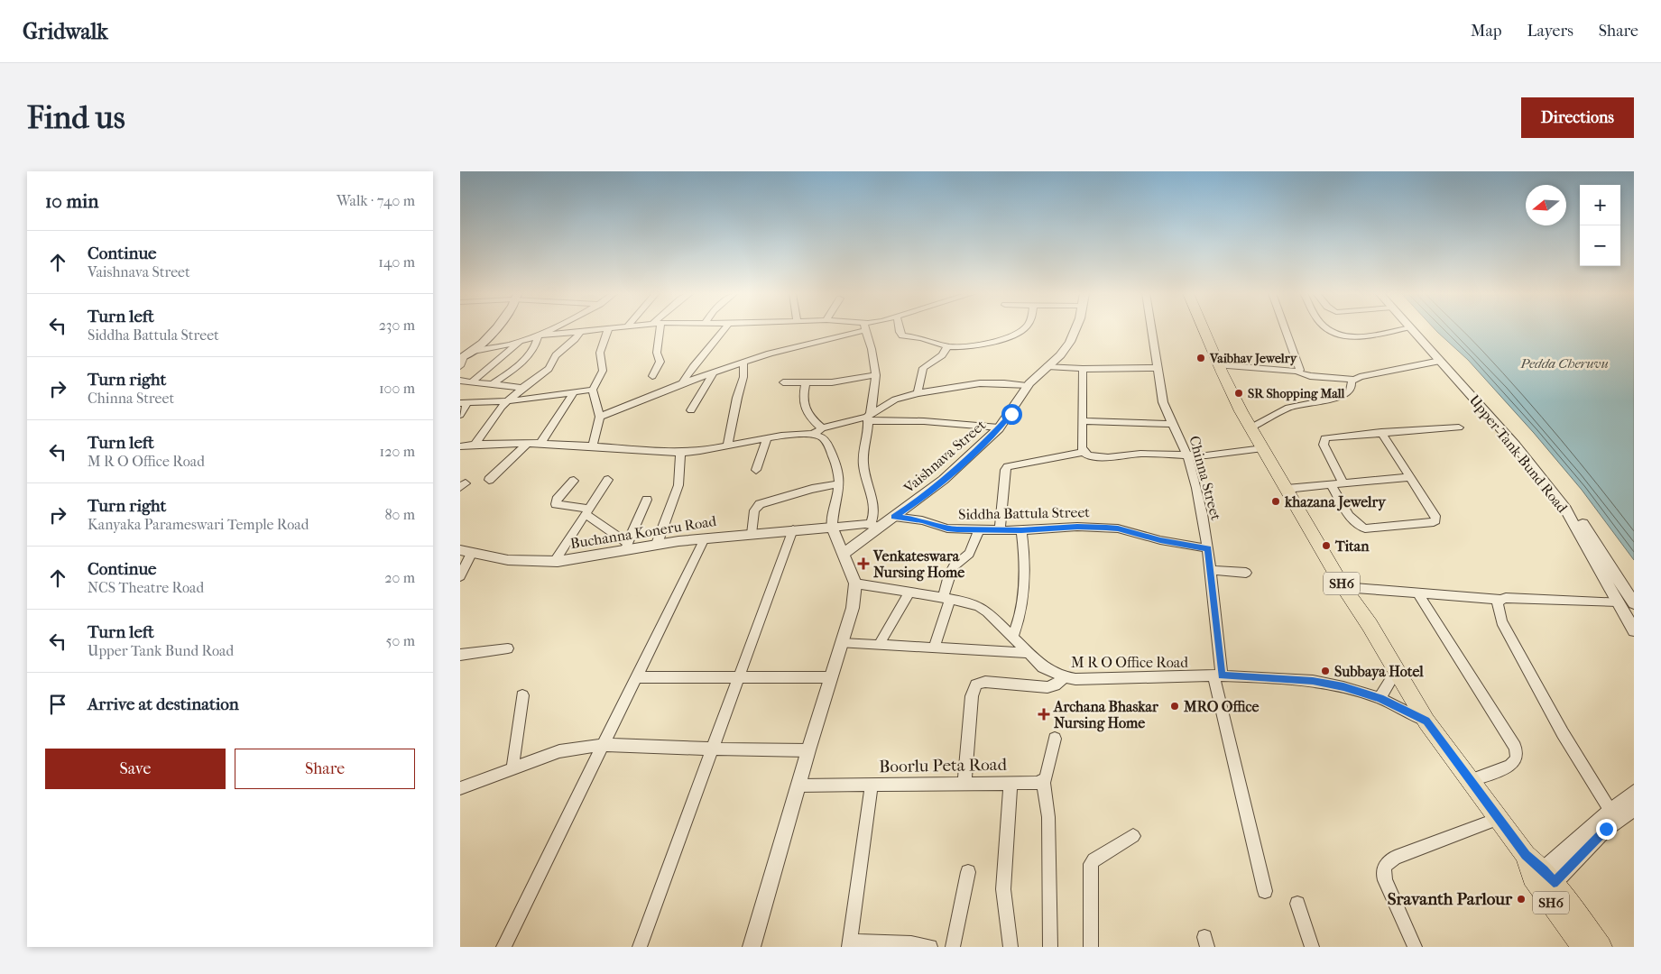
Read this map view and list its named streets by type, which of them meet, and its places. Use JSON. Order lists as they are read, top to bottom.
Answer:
{
  "streets": {
    "main road": ["SH6"],
    "street": [
      "Upper Tank Bund Road",
      "Vaishnava Street",
      "Chinna Street",
      "Siddha Battula Street",
      "Buchanna Koneru Road",
      "M R O Office Road",
      "Boorlu Peta Road"
    ]
  },
  "crossings": [
    ["Vaishnava Street", "Siddha Battula Street"],
    ["Chinna Street", "Siddha Battula Street"],
    ["Chinna Street", "M R O Office Road"],
    ["SH6", "M R O Office Road"]
  ],
  "water": ["Pedda Cheruvu"],
  "places": {
    "other": [
      "Vaibhav Jewelry",
      "SR Shopping Mall",
      "khazana Jewelry",
      "Titan",
      "Subbaya Hotel",
      "MRO Office",
      "Sravanth Parlour"
    ],
    "health": ["Venkateswara Nursing Home", "Archana Bhaskar Nursing Home"]
  },
  "north": "left",
  "page": {
    "header": "Gridwalk",
    "nav": ["Map", "Layers", "Share"],
    "buttons": [
      "Directions",
      ["Save", "Share"]
    ],
    "title": "Find us",
    "heading": ["10 min", "Walk · 740 m"],
    "map_buttons": ["+", "−"],
    "list": [
      ["Continue", "Vaishnava Street", "140 m"],
      ["Turn left", "Siddha Battula Street", "230 m"],
      ["Turn right", "Chinna Street", "100 m"],
      ["Turn left", "M R O Office Road", "120 m"],
      ["Turn right", "Kanyaka Parameswari Temple Road", "80 m"],
      ["Continue", "NCS Theatre Road", "20 m"],
      ["Turn left", "Upper Tank Bund Road", "50 m"],
      "Arrive at destination"
    ]
  }
}
